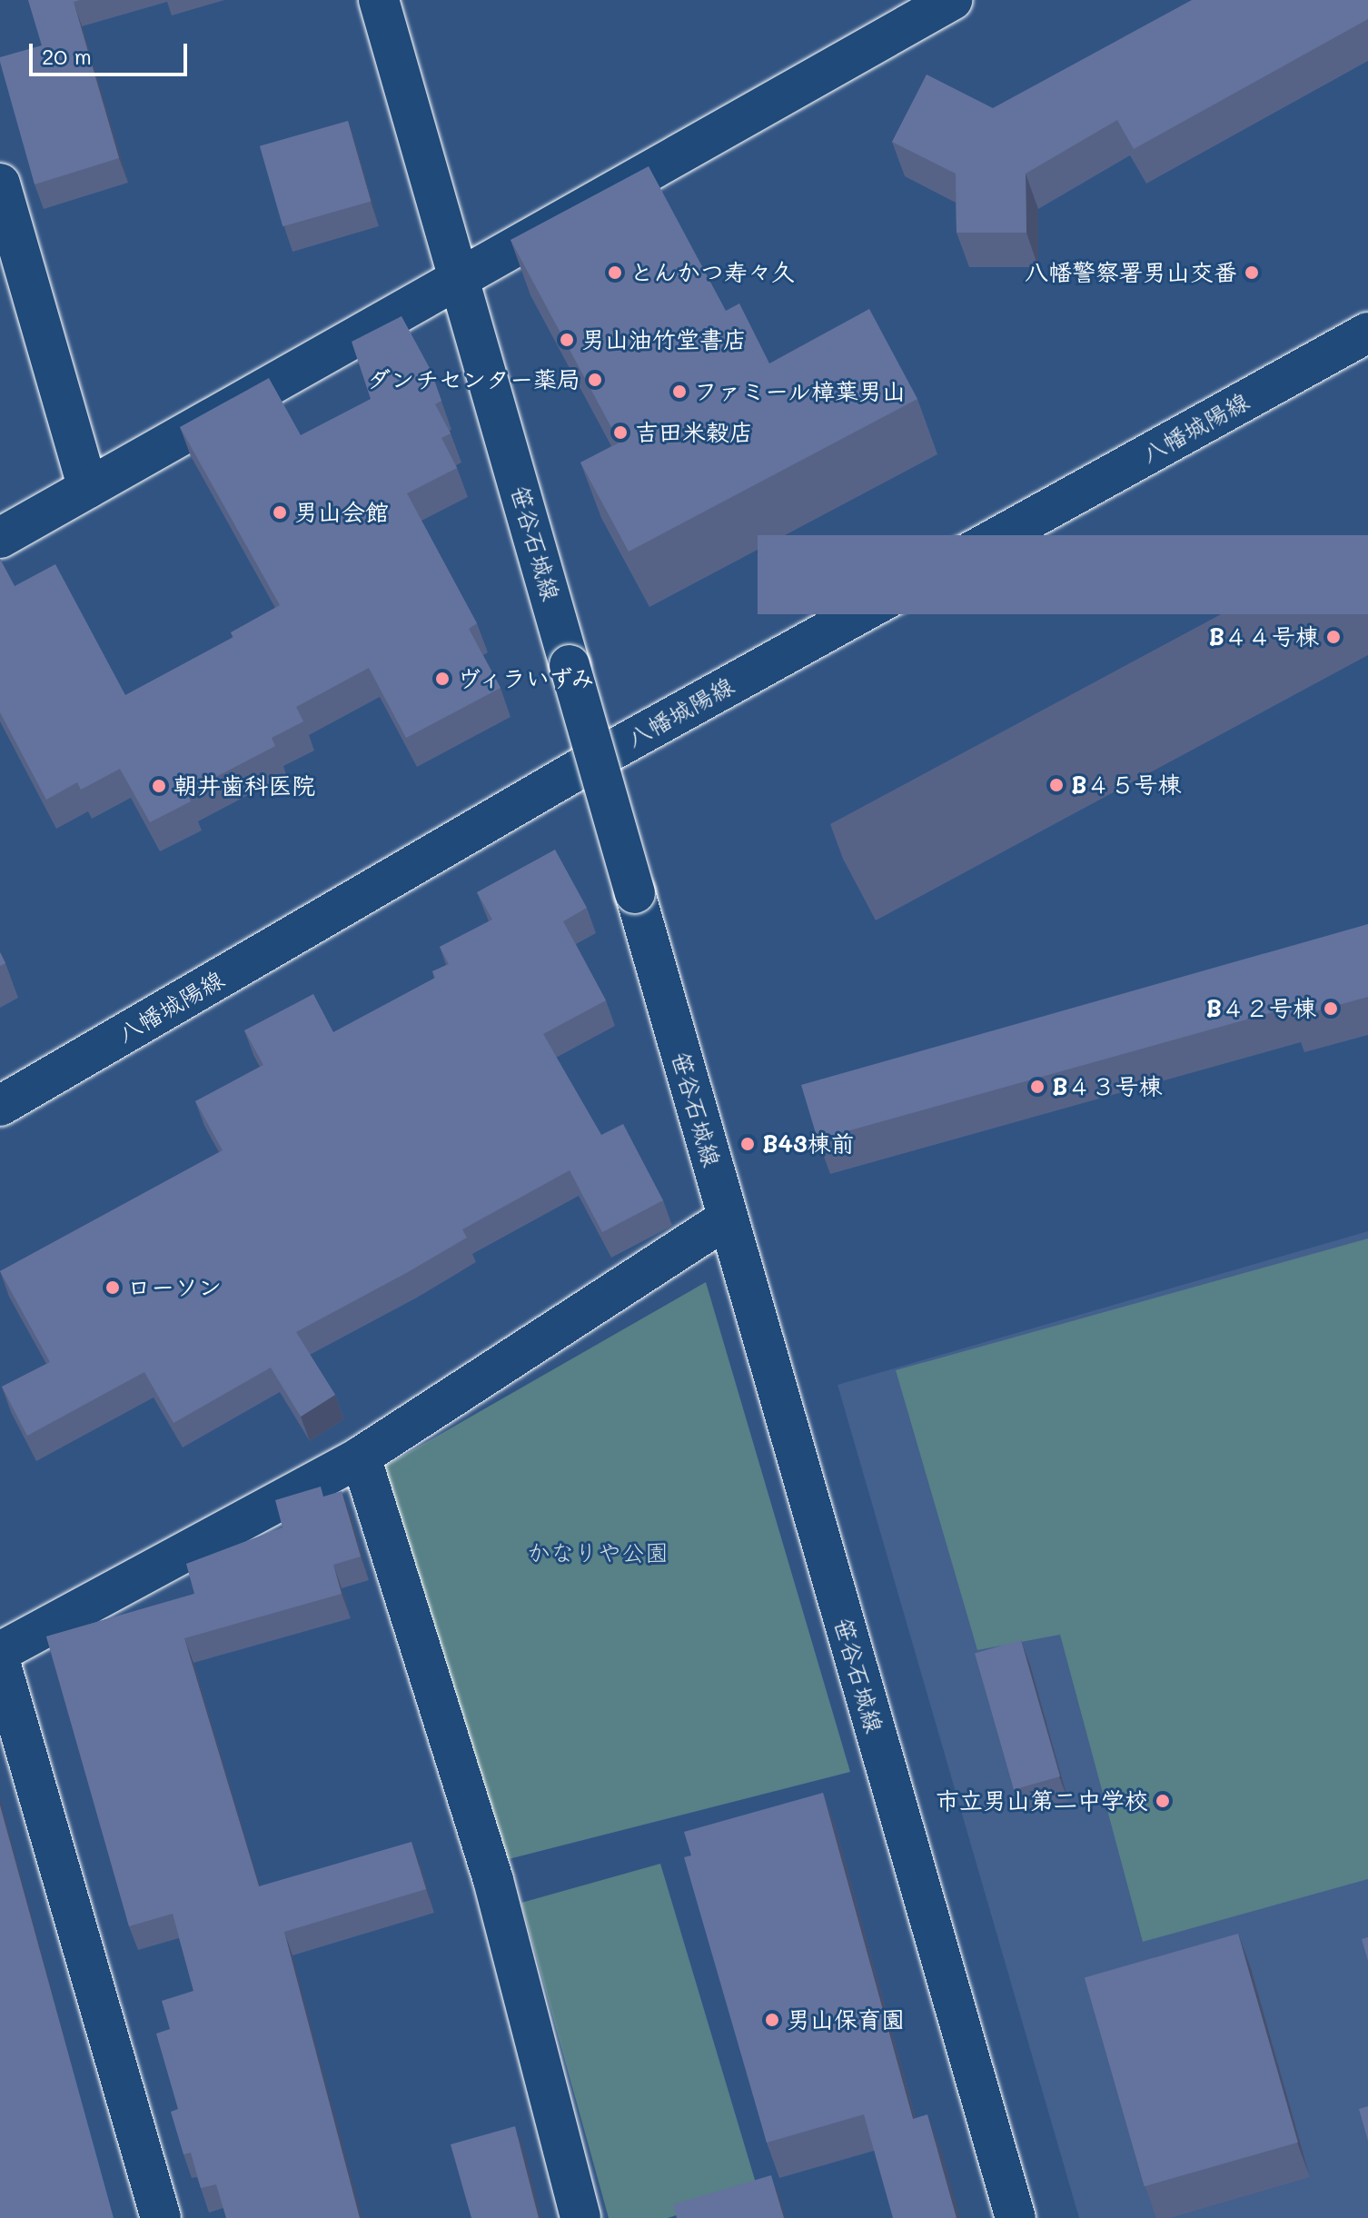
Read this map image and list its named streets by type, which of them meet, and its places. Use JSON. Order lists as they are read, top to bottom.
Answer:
{
  "streets": {
    "street": ["八幡城陽線", "笹谷石城線"]
  },
  "crossings": [
    ["八幡城陽線", "笹谷石城線"]
  ],
  "parks": ["かなりや公園"],
  "places": [
    "とんかつ寿々久",
    "八幡警察署男山交番",
    "男山油竹堂書店",
    "ダンチセンター薬局",
    "ファミール樟葉男山",
    "吉田米穀店",
    "男山会館",
    "B４４号棟",
    "ヴィラいずみ",
    "B４５号棟",
    "朝井歯科医院",
    "B４２号棟",
    "B４３号棟",
    "B43棟前",
    "ローソン",
    "市立男山第二中学校",
    "男山保育園"
  ],
  "scale_bar": "20 m"
}
